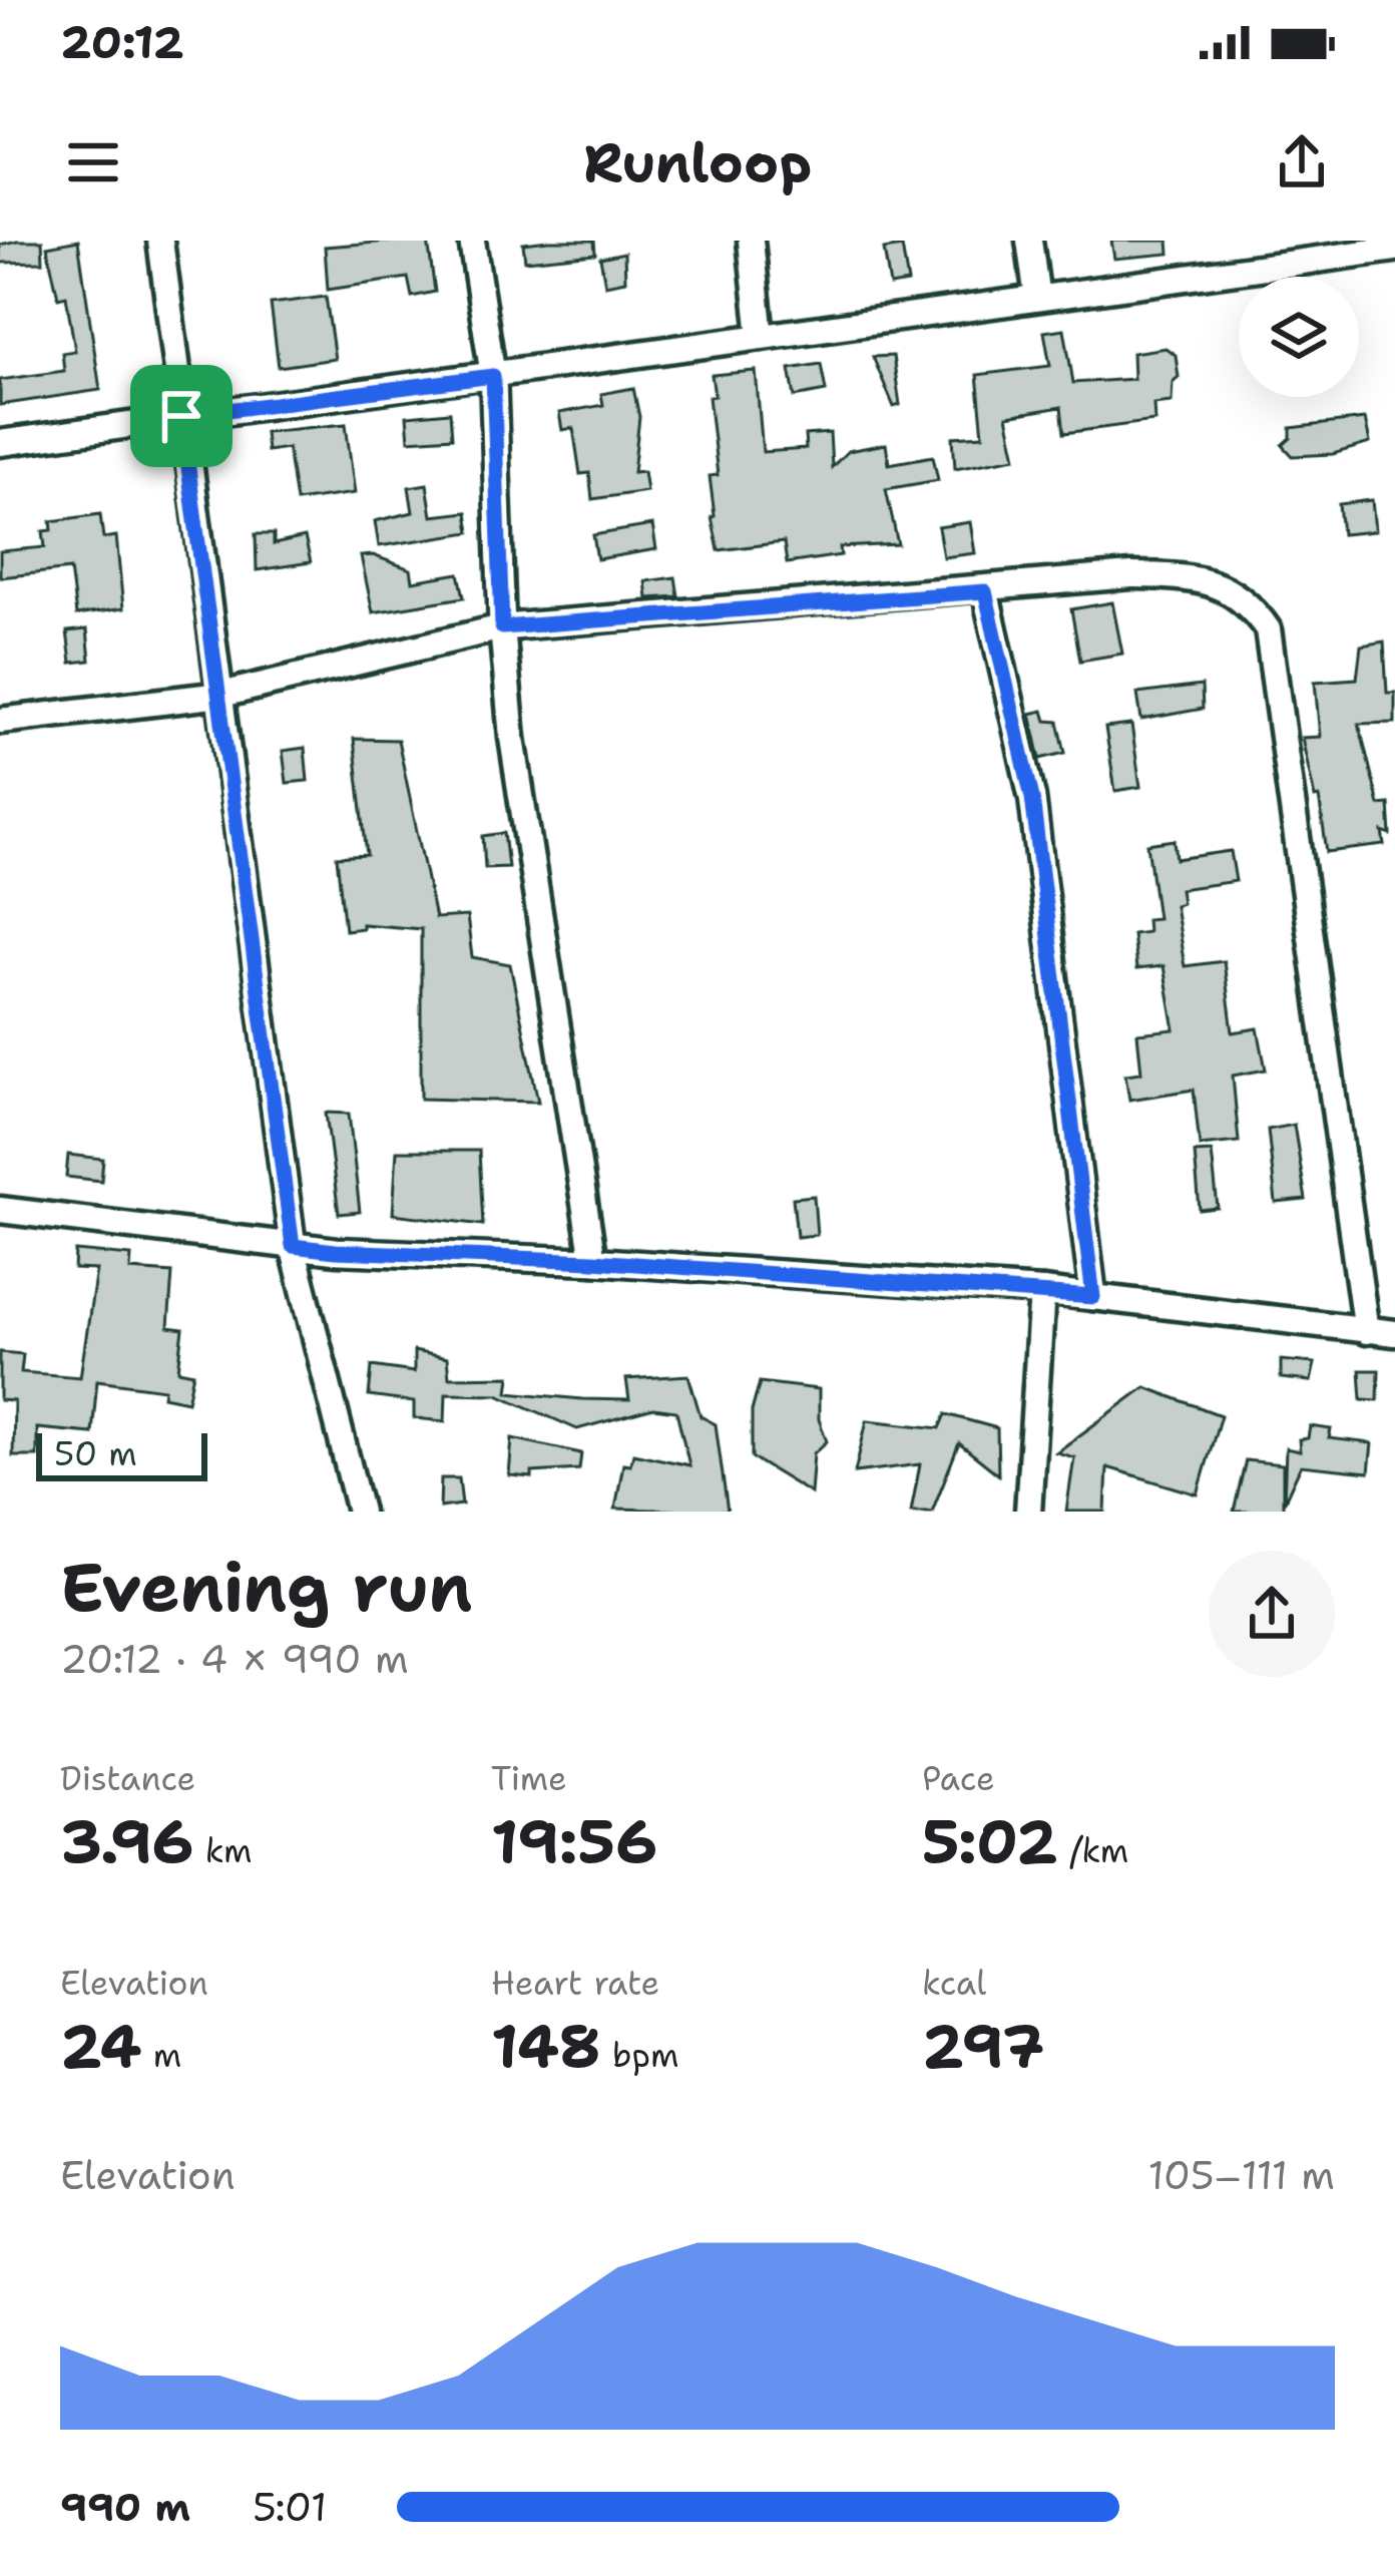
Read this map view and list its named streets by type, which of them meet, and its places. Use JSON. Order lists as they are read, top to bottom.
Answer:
{
  "scale_bar": "50 m",
  "page": {
    "status": "20:12",
    "header": "Runloop",
    "scale": "50 m",
    "heading": ["Evening run", "20:12 · 4 × 990 m"],
    "stats": [
      ["Distance", "3.96 km"],
      ["Time", "19:56"],
      ["Pace", "5:02 /km"],
      ["Elevation", "24 m"],
      ["Heart rate", "148 bpm"],
      ["kcal", "297"]
    ],
    "chart": ["Elevation", "105–111 m"],
    "list": [
      {
        "name": "990 m",
        "note": "5:01"
      }
    ]
  }
}
